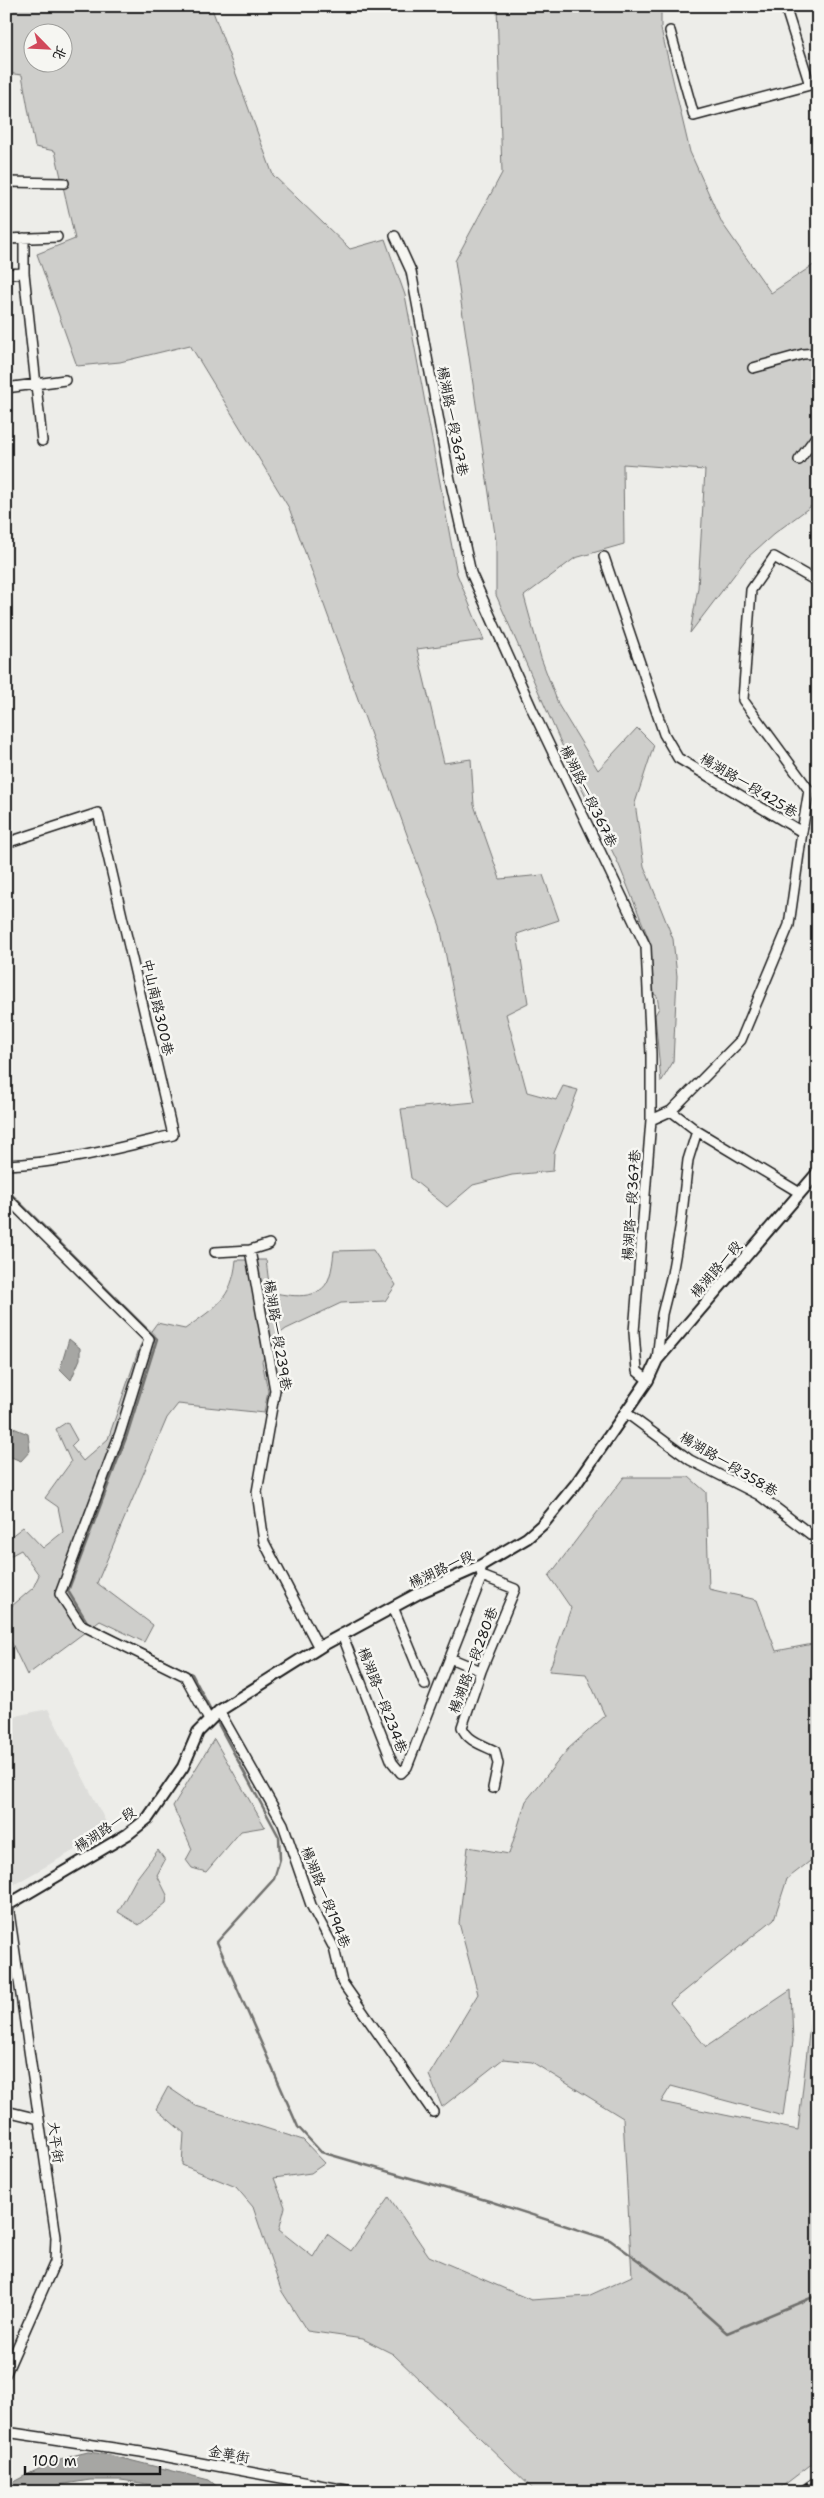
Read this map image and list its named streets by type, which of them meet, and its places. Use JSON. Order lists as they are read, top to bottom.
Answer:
{
  "streets": {
    "street": [
      "楊湖路一段367巷",
      "楊湖路一段425巷",
      "中山南路300巷",
      "楊湖路一段",
      "楊湖路一段239巷",
      "楊湖路一段358巷",
      "楊湖路一段280巷",
      "楊湖路一段234巷",
      "楊湖路一段194巷",
      "大平街",
      "金華街"
    ]
  },
  "crossings": [
    ["楊湖路一段367巷", "楊湖路一段425巷"],
    ["楊湖路一段367巷", "楊湖路一段"],
    ["楊湖路一段", "楊湖路一段239巷"],
    ["楊湖路一段", "楊湖路一段358巷"],
    ["楊湖路一段", "楊湖路一段280巷"],
    ["楊湖路一段", "楊湖路一段234巷"],
    ["楊湖路一段", "楊湖路一段194巷"],
    ["楊湖路一段", "大平街"],
    ["楊湖路一段280巷", "楊湖路一段234巷"]
  ],
  "scale_bar": "100 m",
  "north": "bottom right"
}
